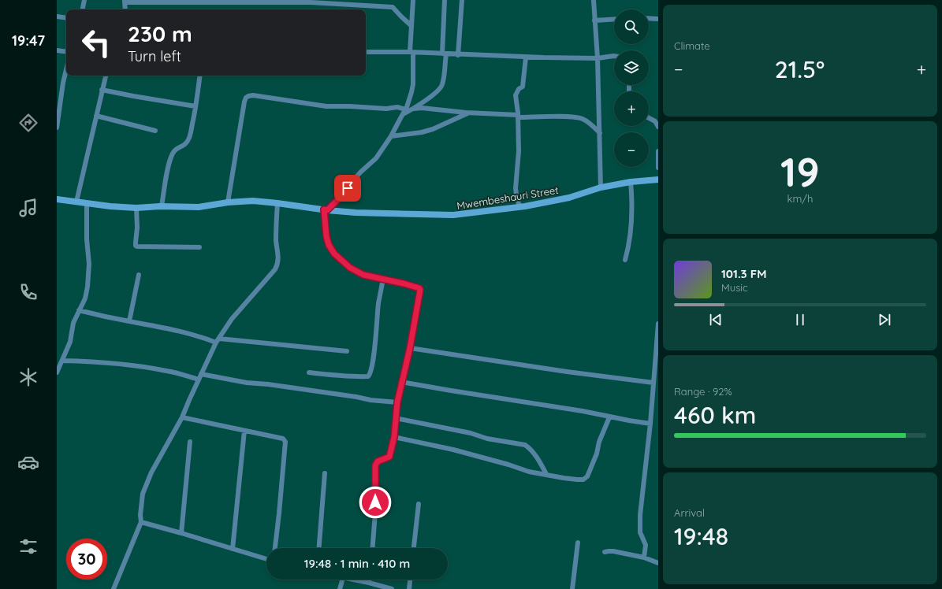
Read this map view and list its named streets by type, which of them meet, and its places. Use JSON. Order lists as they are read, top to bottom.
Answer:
{
  "streets": {
    "street": ["Mwembeshauri Street"]
  },
  "page": {
    "tabs": "19:47",
    "tile": [
      "Climate",
      ["19", "km/h"],
      ["Range · 92%", "460 km"],
      ["Arrival", "19:48"]
    ],
    "map_buttons": ["+", "−"],
    "turn": ["230 m", "Turn left"],
    "heat": ["−", "21.5°", "+"],
    "song": ["101.3 FM", "Music"],
    "limit": "30",
    "trip": "19:48 · 1 min · 410 m"
  }
}
